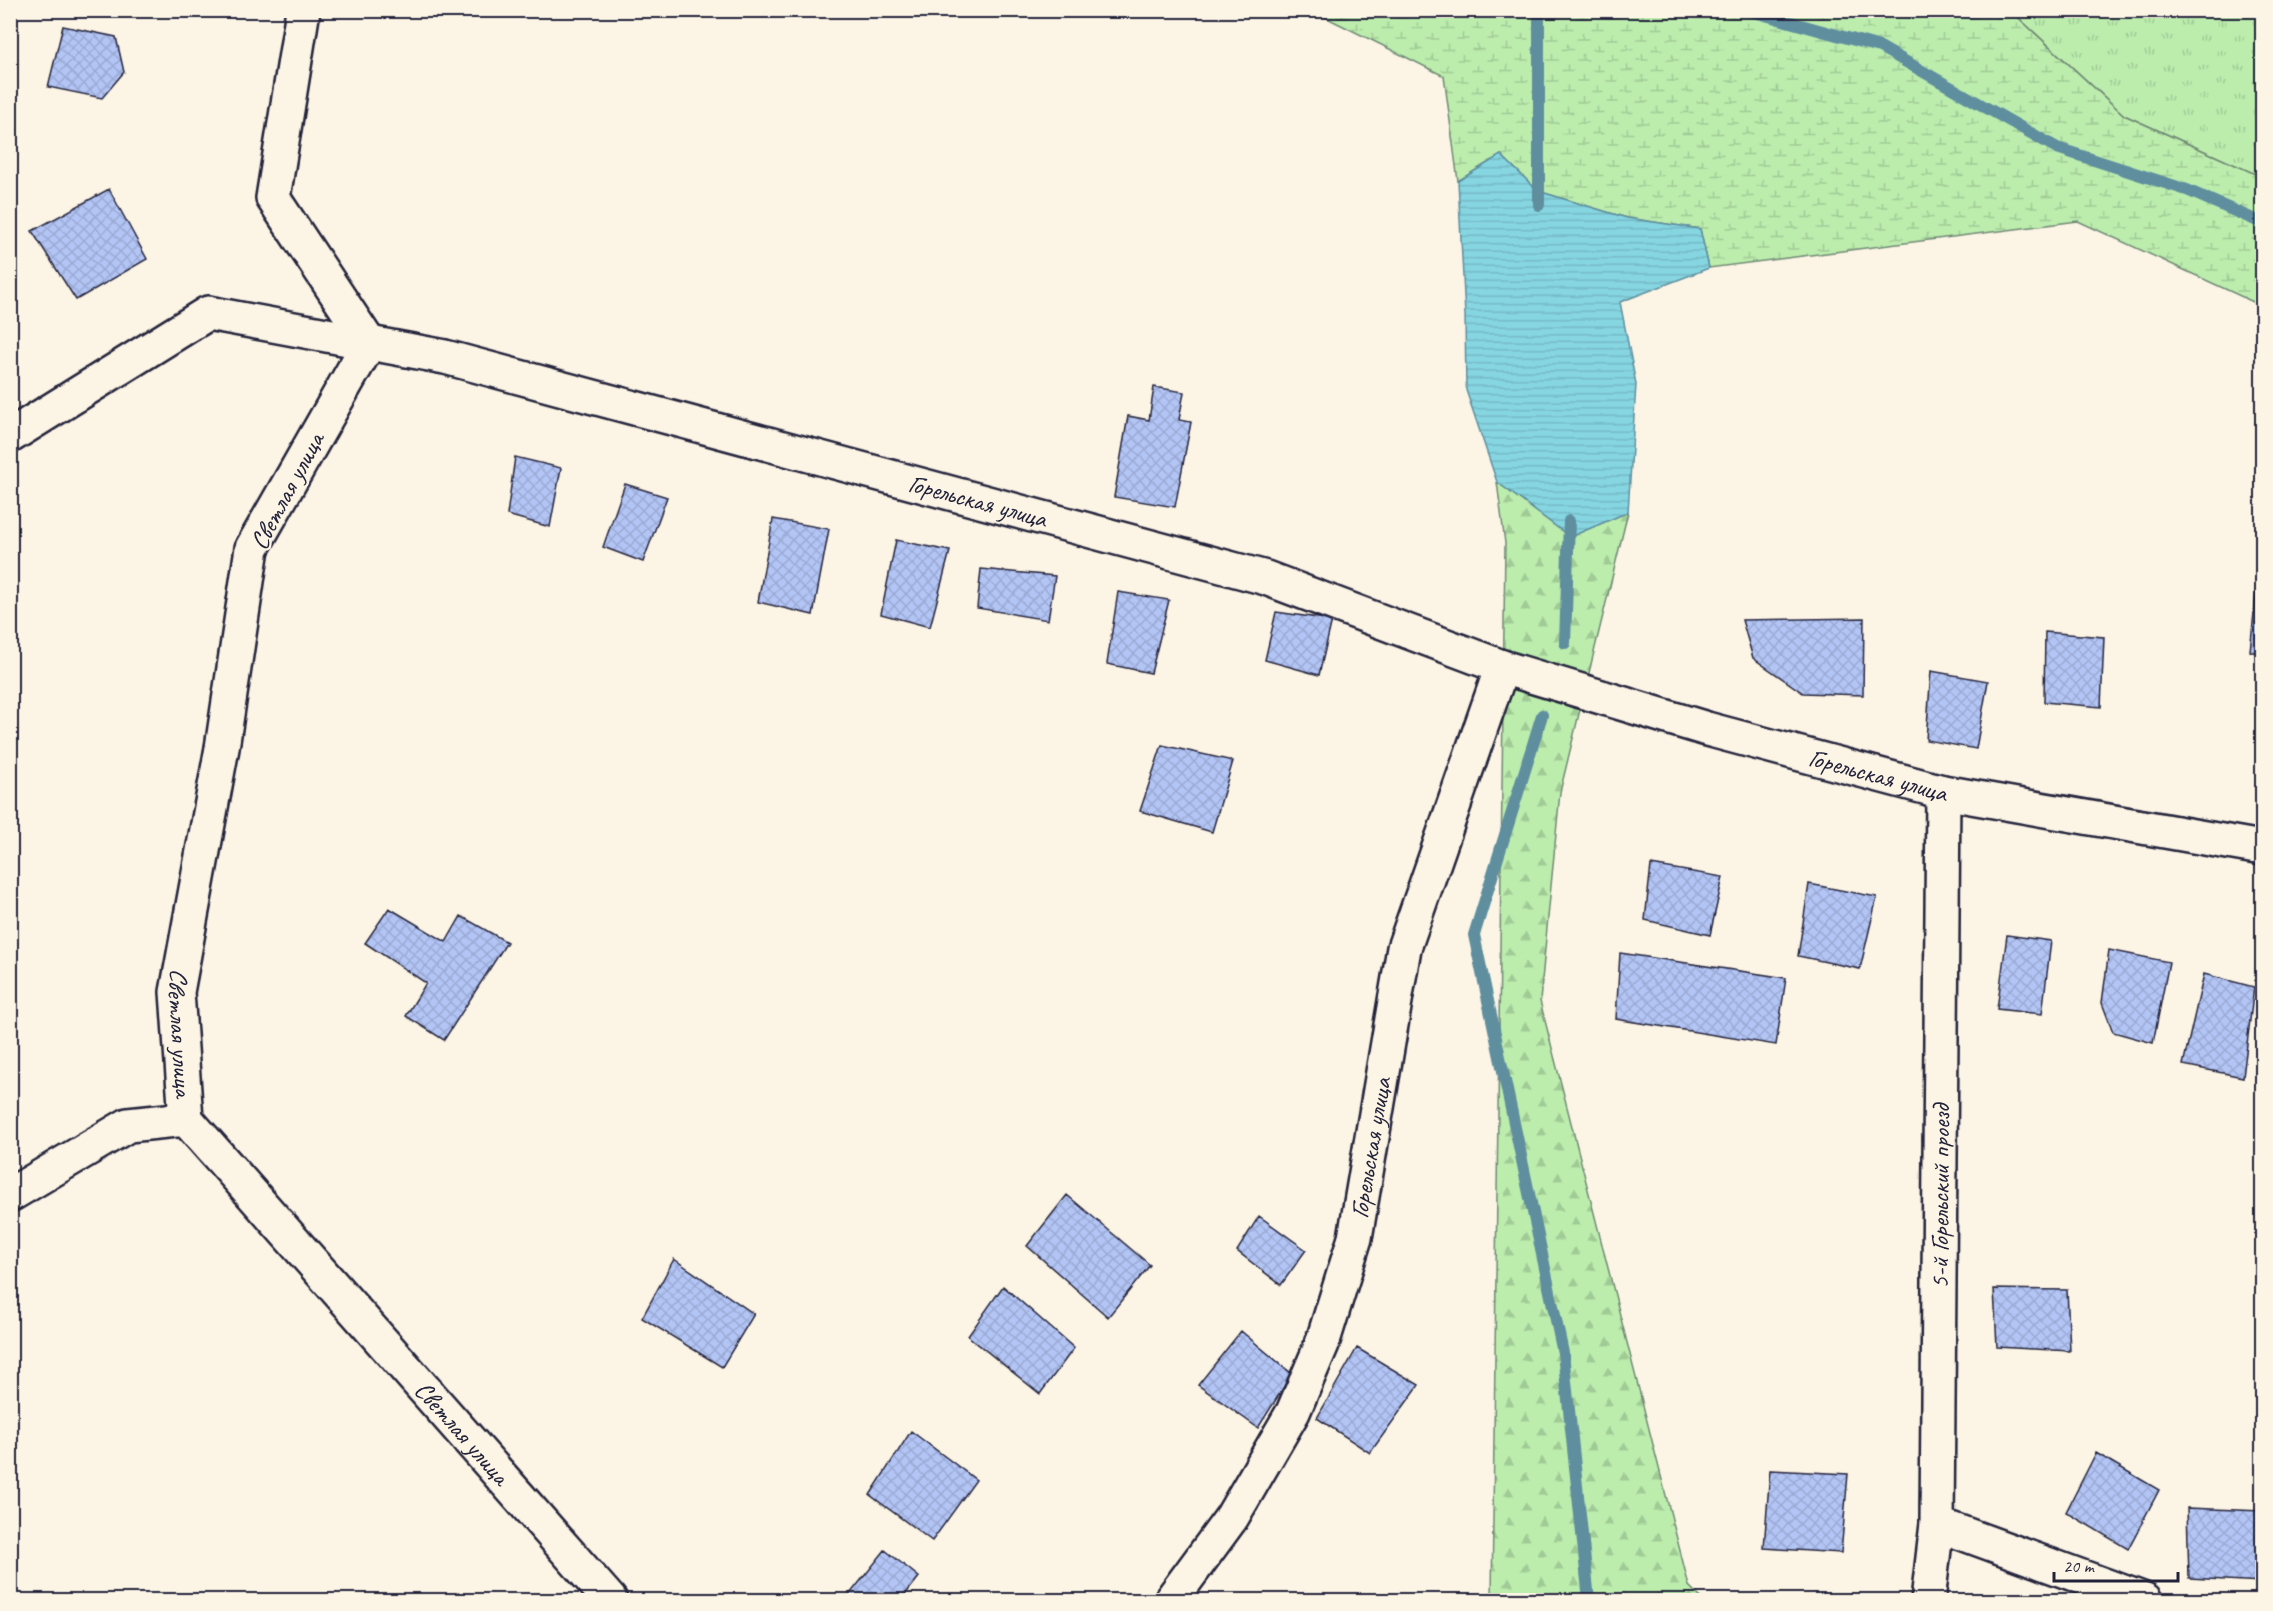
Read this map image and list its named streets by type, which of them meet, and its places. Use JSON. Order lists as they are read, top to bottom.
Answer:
{
  "streets": {
    "street": ["Светлая улица", "Горельская улица", "5-й Горельский проезд"]
  },
  "crossings": [
    ["Светлая улица", "Горельская улица"],
    ["Горельская улица", "5-й Горельский проезд"]
  ],
  "scale_bar": "20 m"
}
